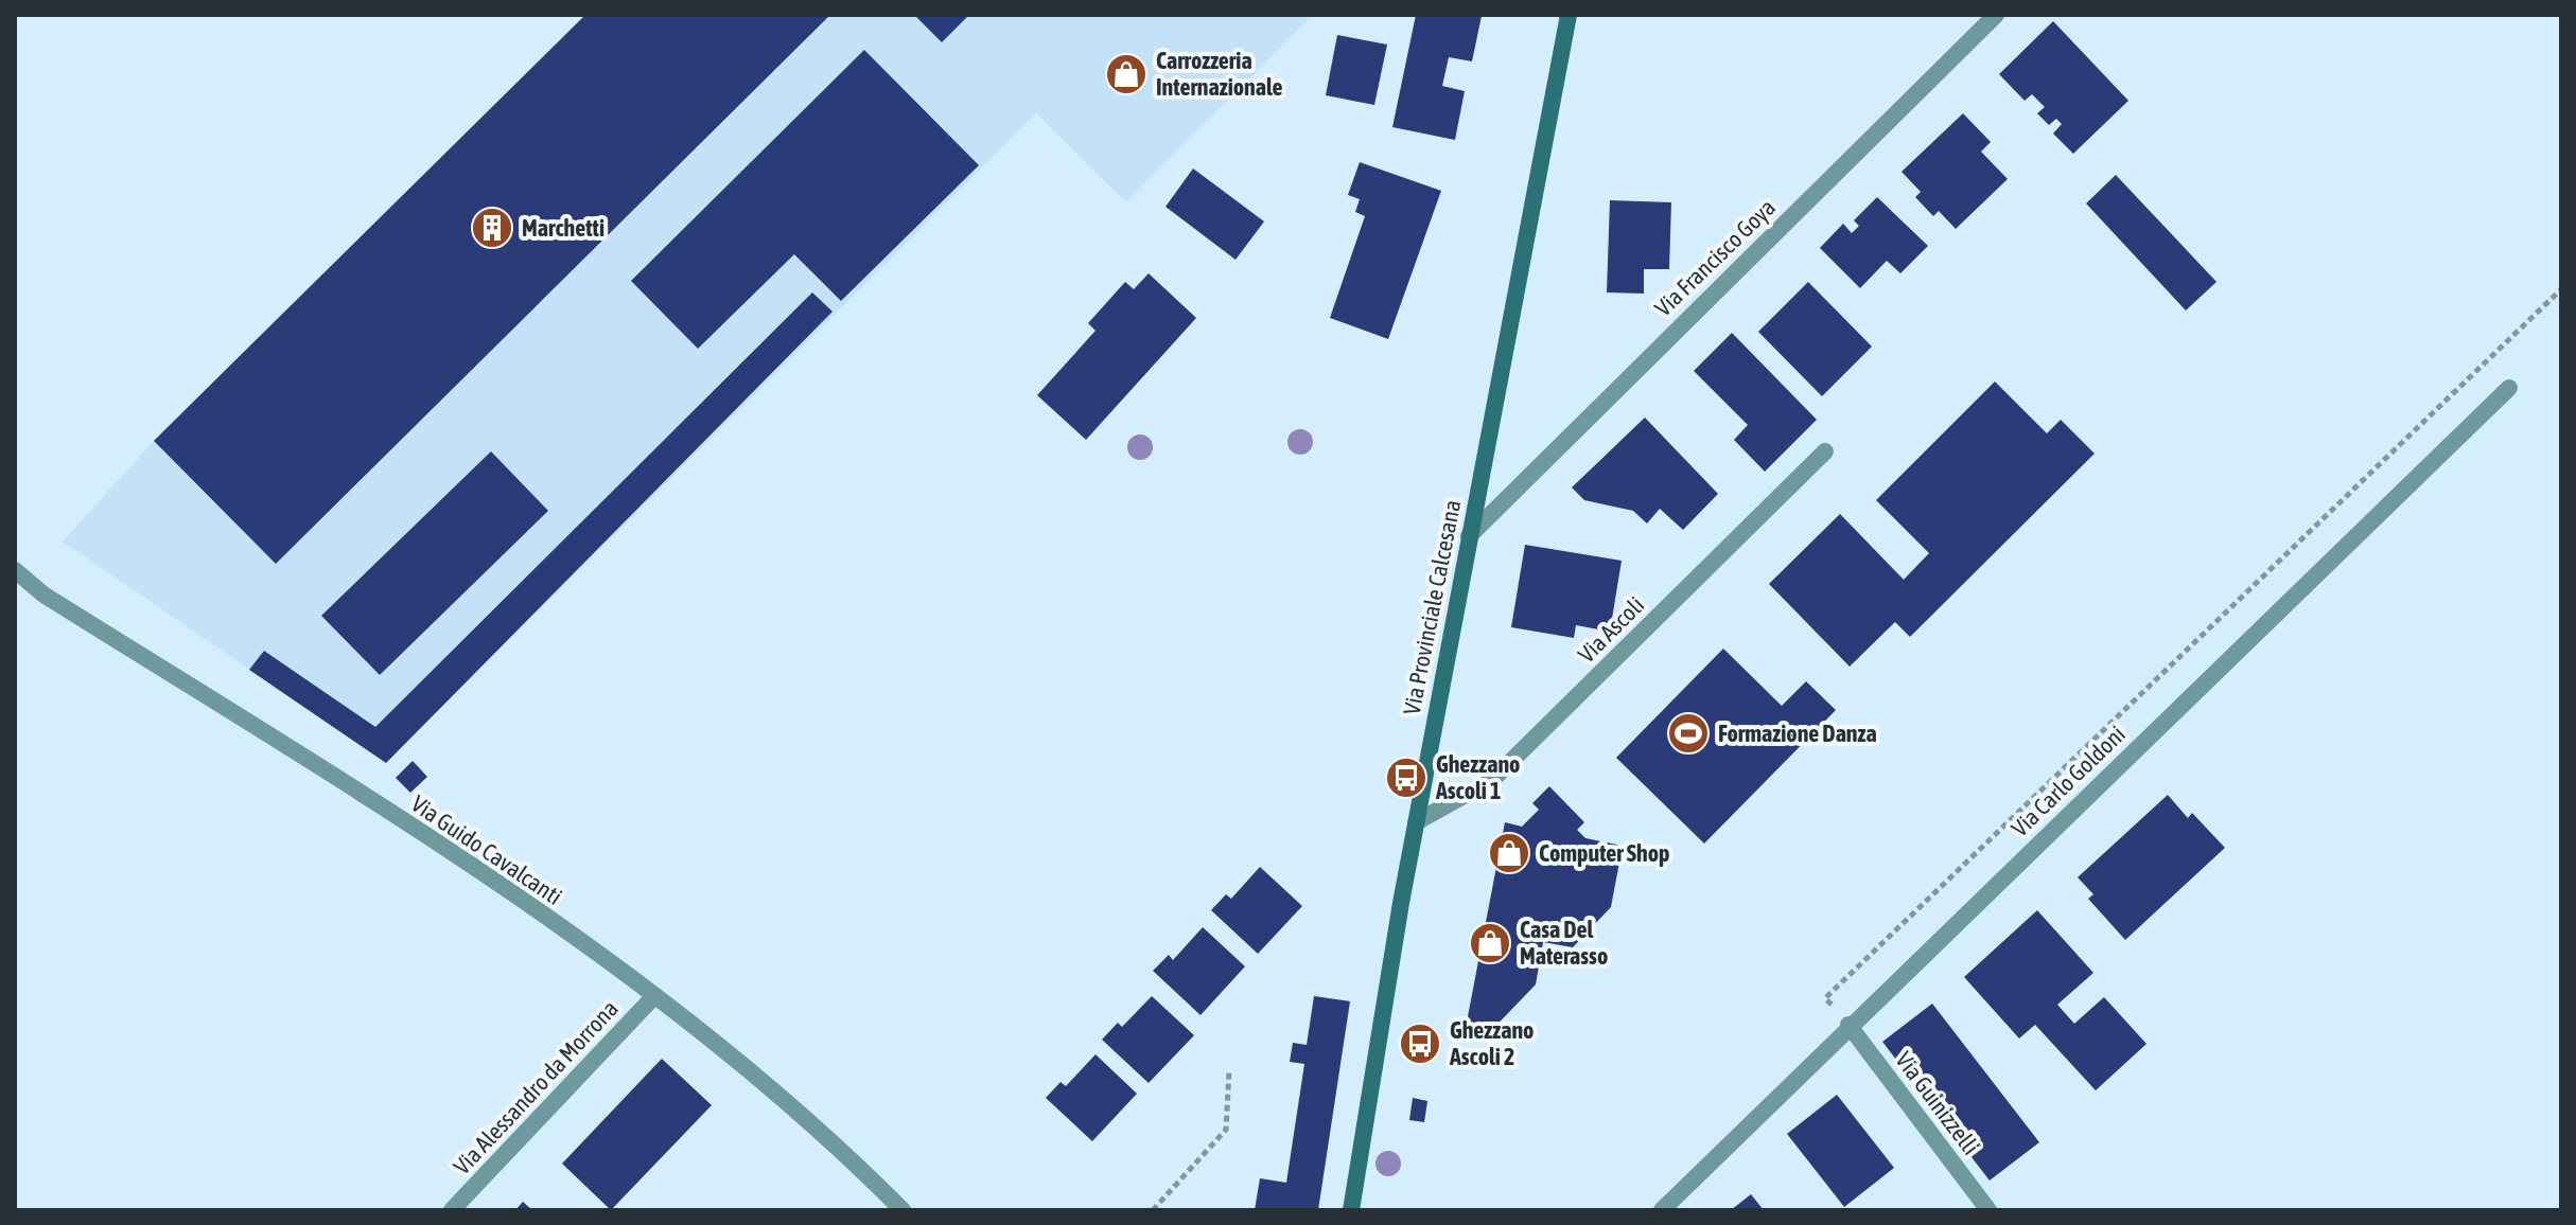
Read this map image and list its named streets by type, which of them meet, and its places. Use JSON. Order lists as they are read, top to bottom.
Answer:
{
  "streets": {
    "main road": ["Via Provinciale Calcesana"],
    "street": [
      "Via Francisco Goya",
      "Via Ascoli",
      "Via Carlo Goldoni",
      "Via Guido Cavalcanti",
      "Via Alessandro da Morrona",
      "Via Guinizzelli"
    ]
  },
  "crossings": [
    ["Via Francisco Goya", "Via Provinciale Calcesana"],
    ["Via Provinciale Calcesana", "Via Ascoli"],
    ["Via Carlo Goldoni", "Via Guinizzelli"],
    ["Via Guido Cavalcanti", "Via Alessandro da Morrona"]
  ],
  "places": {
    "shop": ["Carrozzeria Internazionale", "Computer Shop", "Casa Del Materasso"],
    "building": ["Marchetti"],
    "sports": ["Formazione Danza"],
    "bus stop": ["Ghezzano Ascoli 1", "Ghezzano Ascoli 2"]
  }
}
